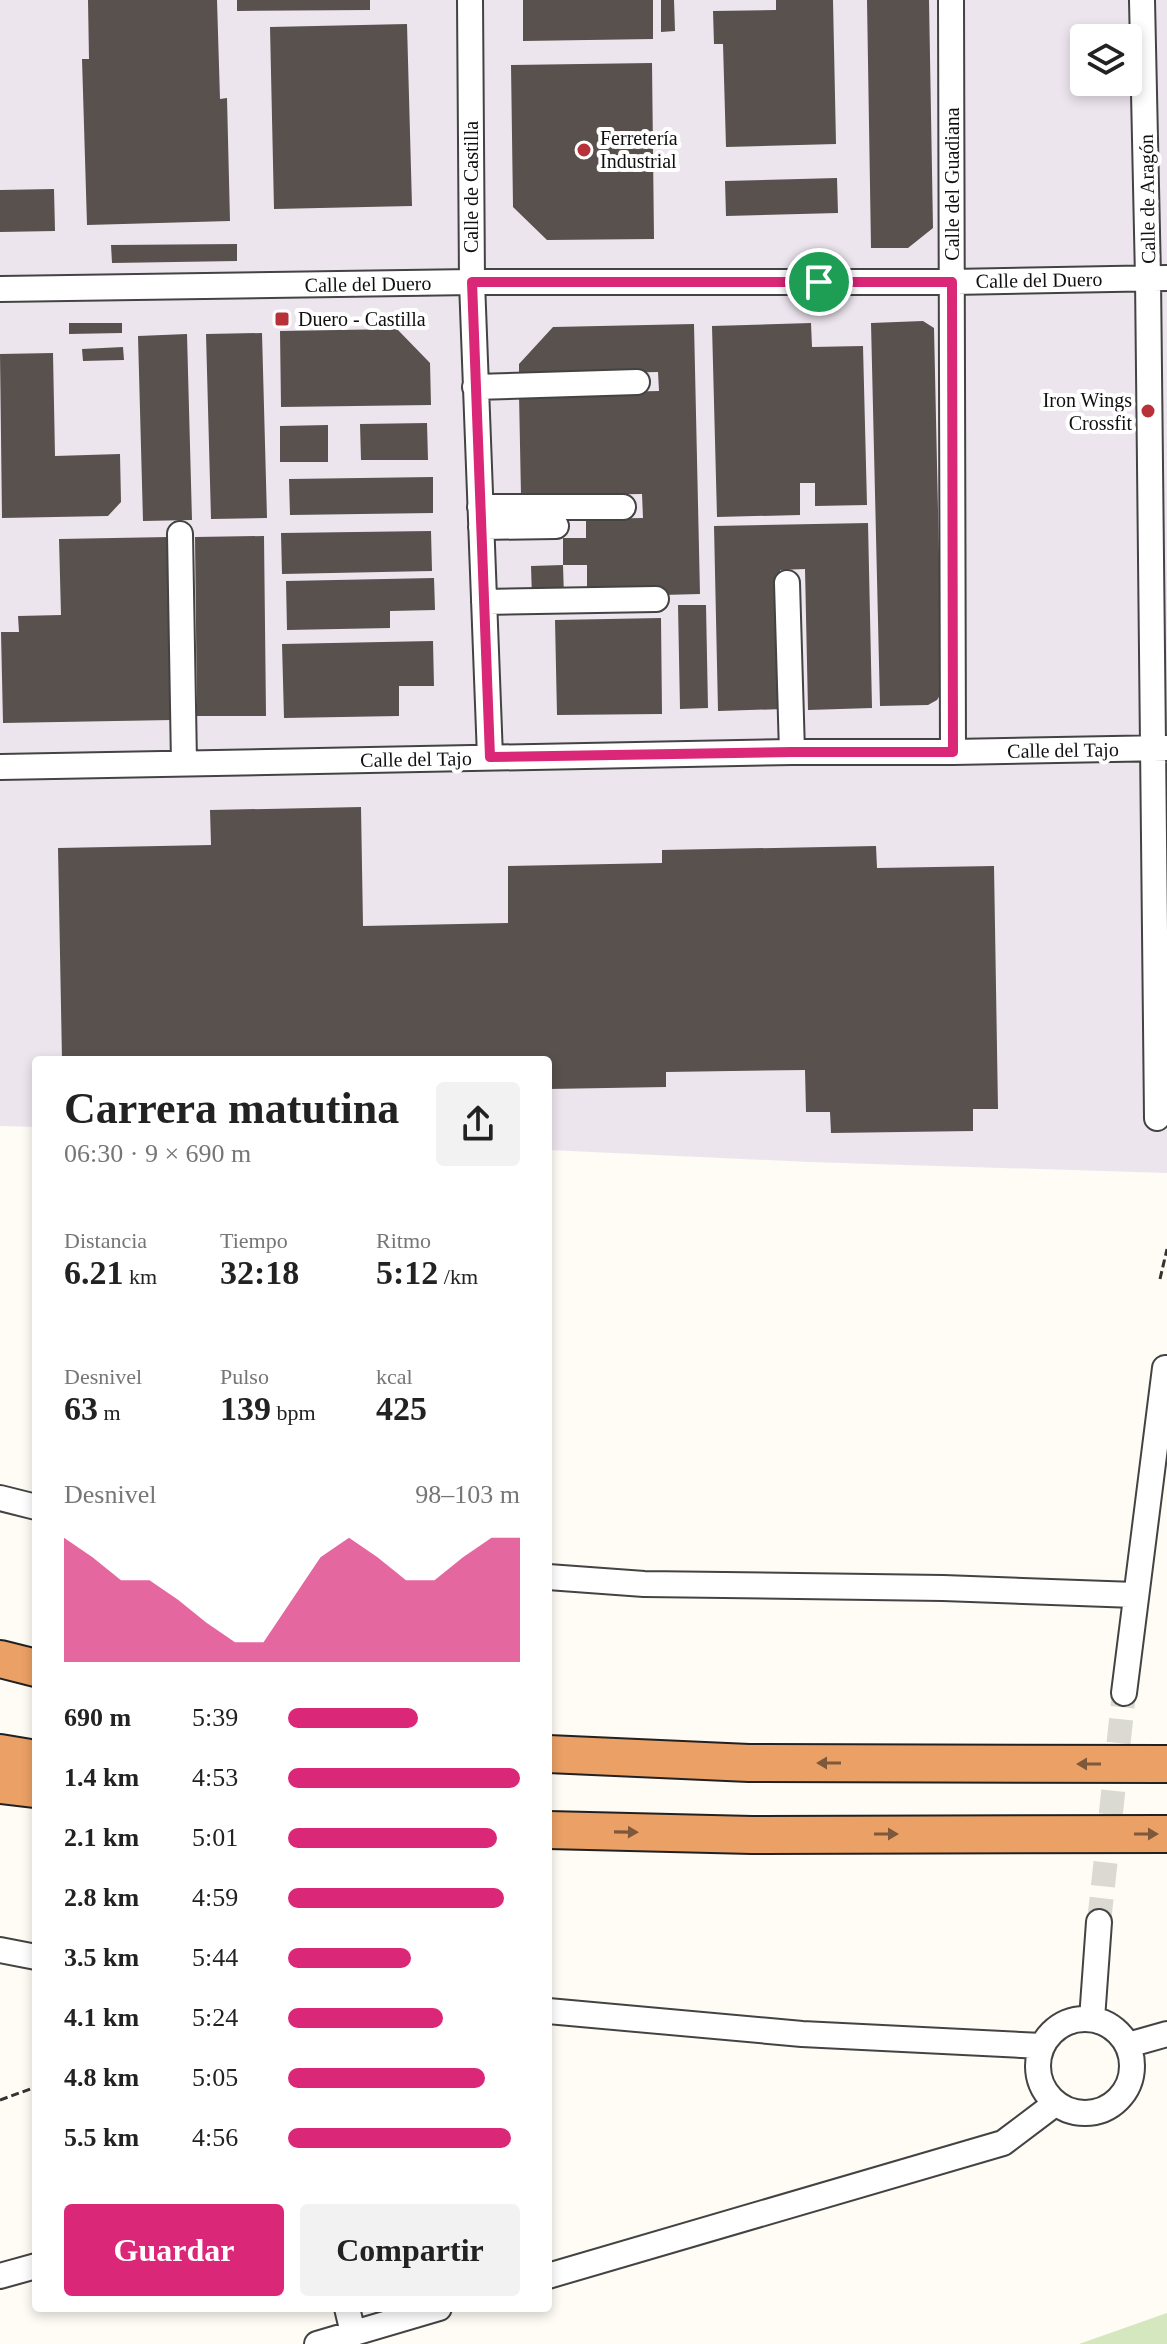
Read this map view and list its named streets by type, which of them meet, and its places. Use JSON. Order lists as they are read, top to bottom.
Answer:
{
  "streets": {
    "street": [
      "Calle del Guadiana",
      "Calle de Castilla",
      "Calle de Aragón",
      "Calle del Duero",
      "Calle del Tajo"
    ]
  },
  "crossings": [
    ["Calle del Guadiana", "Calle del Duero"],
    ["Calle del Guadiana", "Calle del Tajo"],
    ["Calle de Castilla", "Calle del Duero"],
    ["Calle de Castilla", "Calle del Tajo"],
    ["Calle de Aragón", "Calle del Duero"],
    ["Calle de Aragón", "Calle del Tajo"]
  ],
  "places": {
    "other": ["Ferretería Industrial", "Iron Wings Crossfit"],
    "transit": ["Duero - Castilla"]
  },
  "page": {
    "heading": ["Carrera matutina", "06:30 · 9 × 690 m"],
    "stats": [
      ["Distancia", "6.21 km"],
      ["Tiempo", "32:18"],
      ["Ritmo", "5:12 /km"],
      ["Desnivel", "63 m"],
      ["Pulso", "139 bpm"],
      ["kcal", "425"]
    ],
    "chart": ["Desnivel", "98–103 m"],
    "list": [
      {
        "name": "690 m",
        "note": "5:39"
      },
      {
        "name": "1.4 km",
        "note": "4:53"
      },
      {
        "name": "2.1 km",
        "note": "5:01"
      },
      {
        "name": "2.8 km",
        "note": "4:59"
      },
      {
        "name": "3.5 km",
        "note": "5:44"
      },
      {
        "name": "4.1 km",
        "note": "5:24"
      },
      {
        "name": "4.8 km",
        "note": "5:05"
      },
      {
        "name": "5.5 km",
        "note": "4:56"
      }
    ],
    "buttons": ["Guardar", "Compartir"]
  }
}
